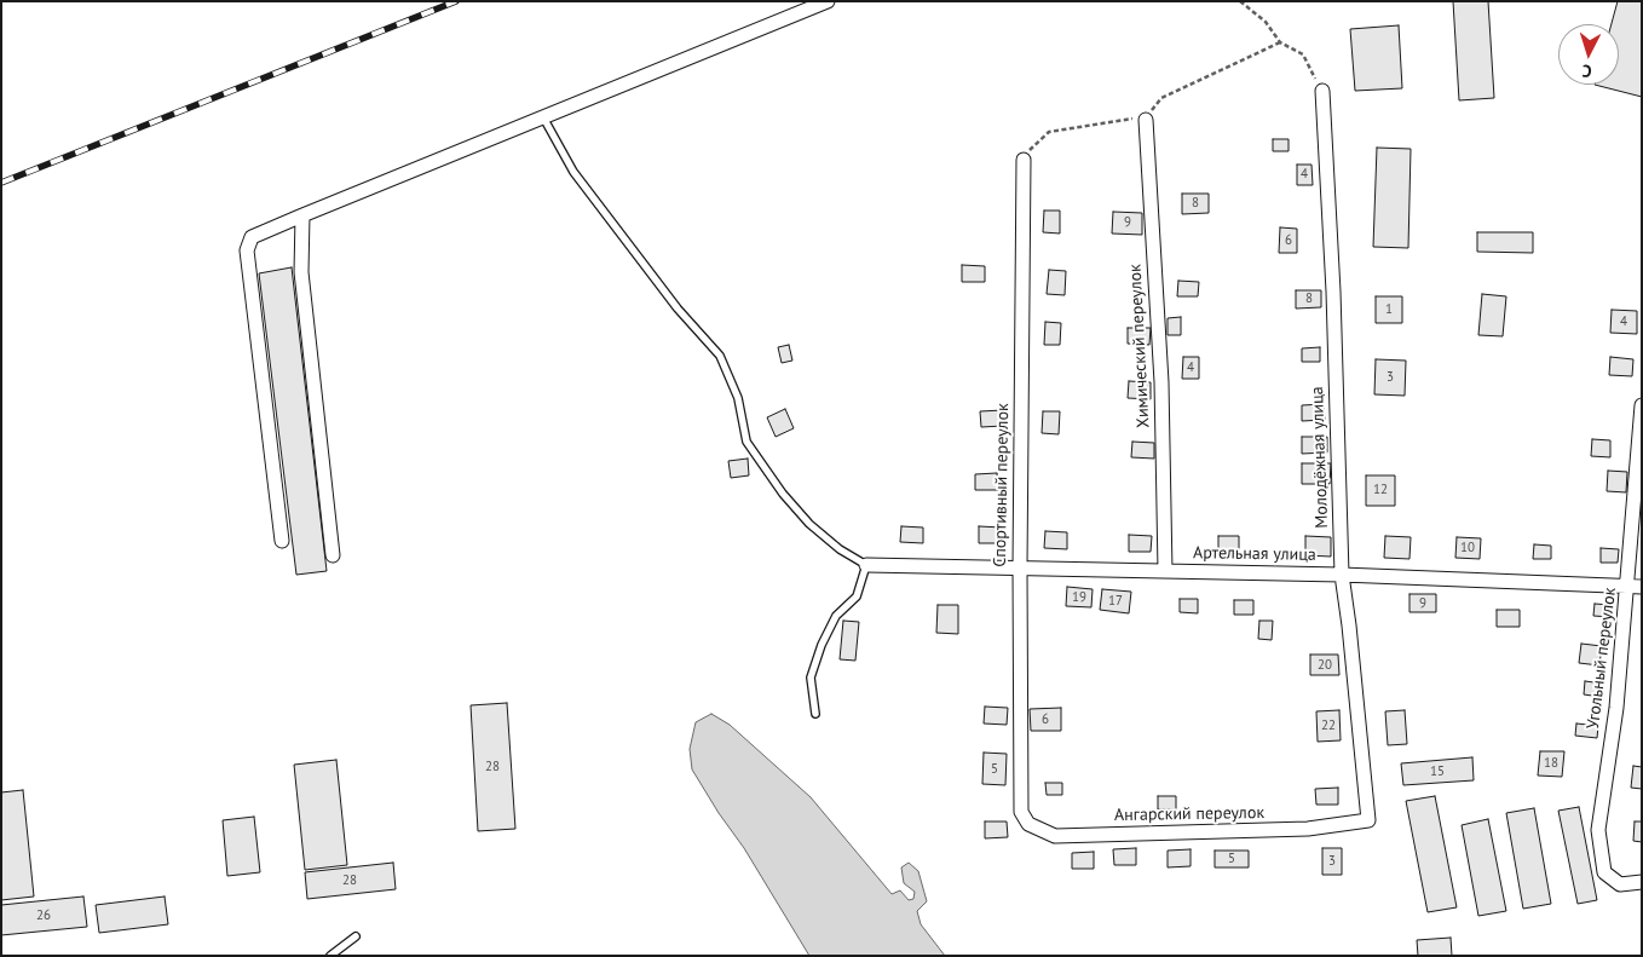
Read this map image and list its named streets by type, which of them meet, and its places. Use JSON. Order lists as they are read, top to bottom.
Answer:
{
  "streets": {
    "street": [
      "Химический переулок",
      "Молодёжная улица",
      "Спортивный переулок",
      "Артельная улица",
      "Угольный переулок",
      "Ангарский переулок"
    ]
  },
  "crossings": [
    ["Химический переулок", "Артельная улица"],
    ["Молодёжная улица", "Артельная улица"],
    ["Молодёжная улица", "Ангарский переулок"],
    ["Спортивный переулок", "Артельная улица"],
    ["Спортивный переулок", "Ангарский переулок"],
    ["Артельная улица", "Угольный переулок"]
  ],
  "house_numbers": [
    "4",
    "8",
    "9",
    "6",
    "8",
    "1",
    "4",
    "4",
    "3",
    "12",
    "10",
    "19",
    "17",
    "9",
    "20",
    "6",
    "22",
    "18",
    "28",
    "5",
    "15",
    "5",
    "3",
    "28",
    "26"
  ],
  "north": "bottom"
}
